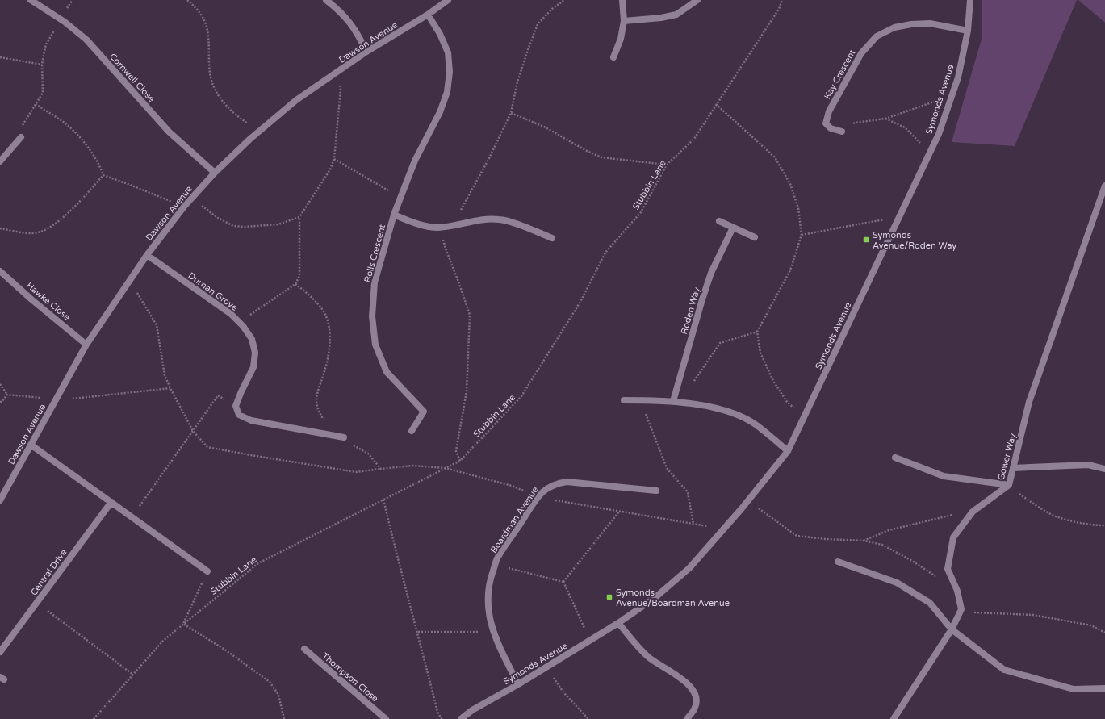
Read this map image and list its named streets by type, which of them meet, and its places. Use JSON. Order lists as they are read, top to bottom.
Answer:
{
  "streets": {
    "street": [
      "Dawson Avenue",
      "Kay Crescent",
      "Cornwell Close",
      "Symonds Avenue",
      "Rolls Crescent",
      "Durnan Grove",
      "Hawke Close",
      "Roden Way",
      "Gower Way",
      "Boardman Avenue",
      "Central Drive",
      "Thompson Close"
    ],
    "path": ["Stubbin Lane"]
  },
  "crossings": [
    ["Dawson Avenue", "Cornwell Close"],
    ["Dawson Avenue", "Rolls Crescent"],
    ["Dawson Avenue", "Durnan Grove"],
    ["Dawson Avenue", "Hawke Close"],
    ["Kay Crescent", "Symonds Avenue"],
    ["Symonds Avenue", "Boardman Avenue"]
  ],
  "places": {
    "transit": ["Symonds Avenue/Roden Way", "Symonds Avenue/Boardman Avenue"]
  }
}
